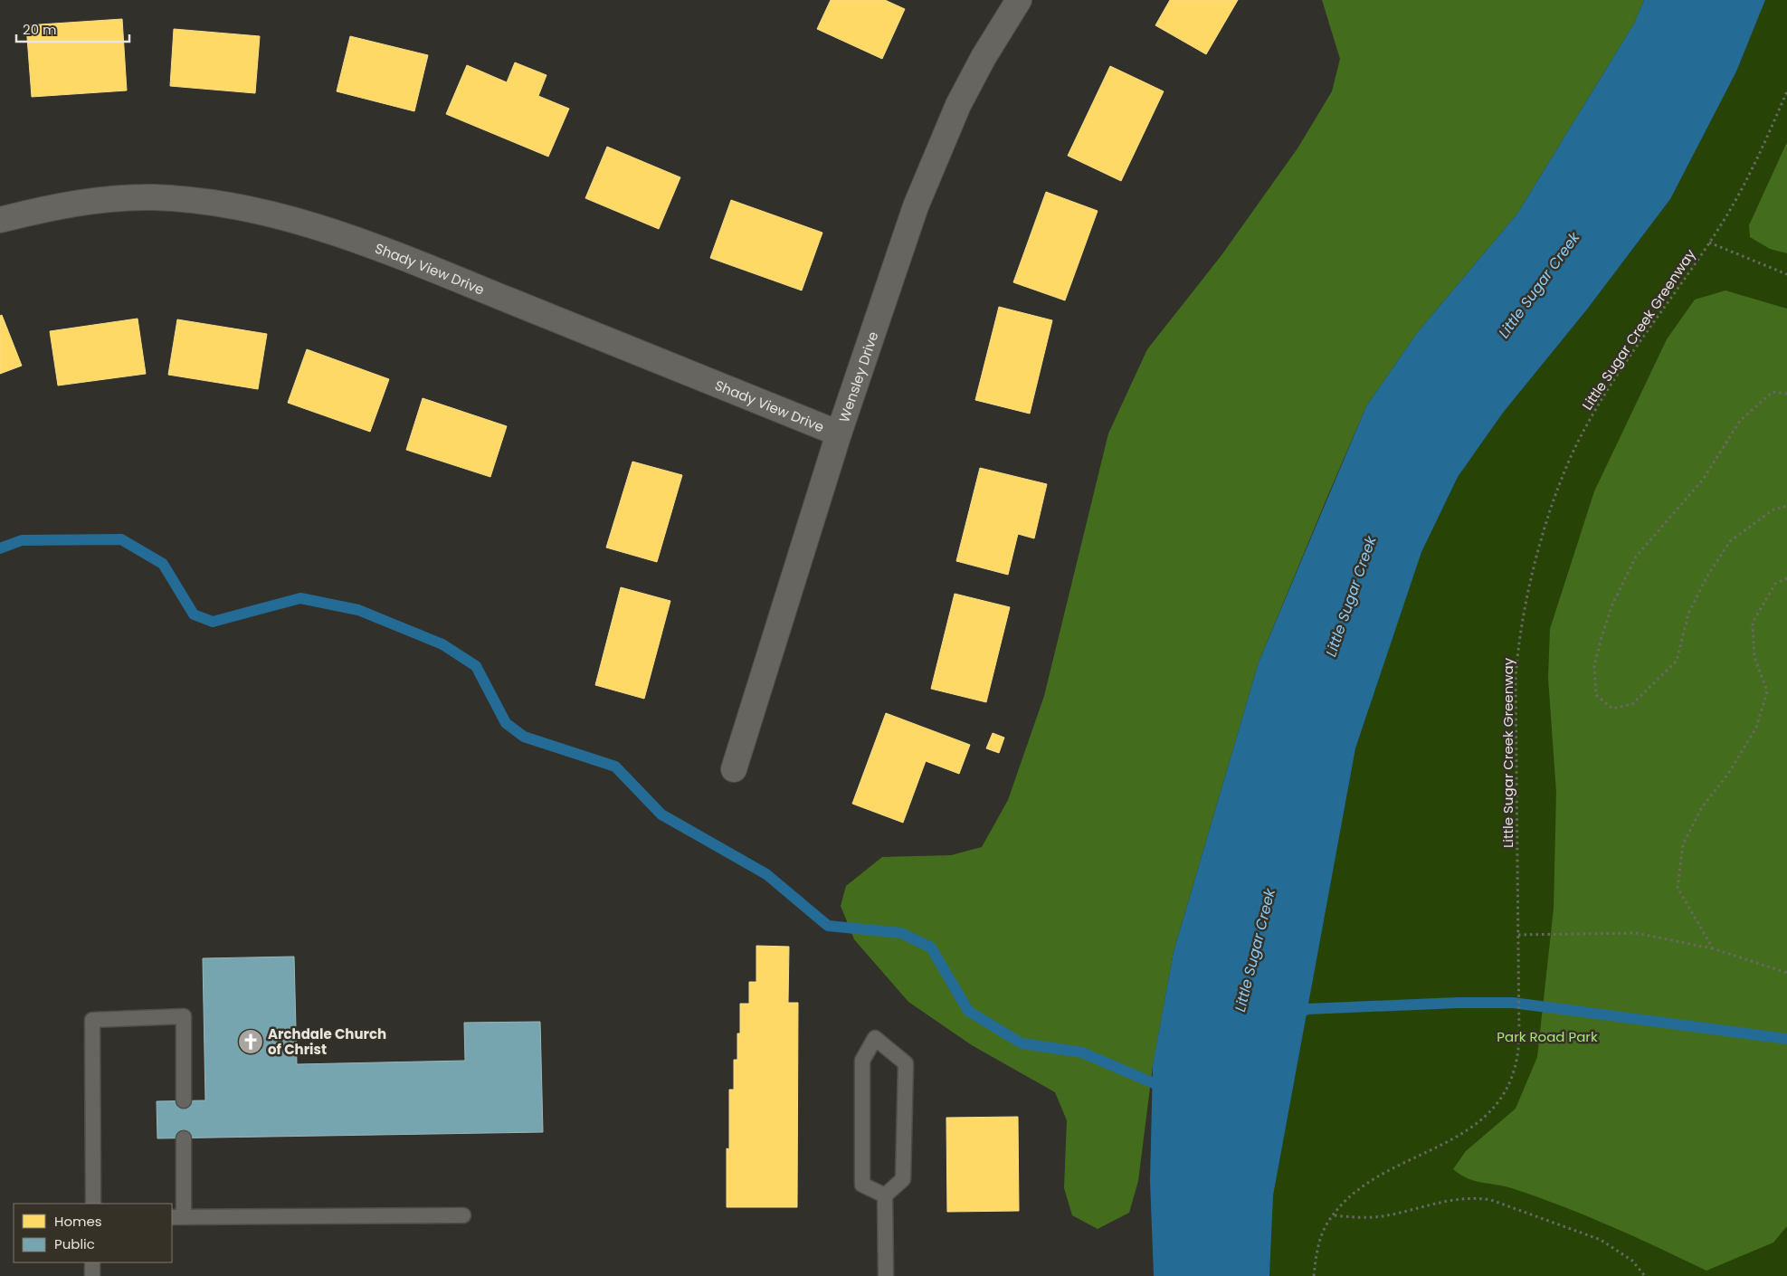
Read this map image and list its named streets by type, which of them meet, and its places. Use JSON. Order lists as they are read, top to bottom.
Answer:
{
  "streets": {
    "street": ["Shady View Drive", "Wensley Drive"],
    "path": ["Little Sugar Creek Greenway"]
  },
  "crossings": [
    ["Shady View Drive", "Wensley Drive"]
  ],
  "water": ["Little Sugar Creek"],
  "parks": ["Park Road Park"],
  "places": {
    "church": ["Archdale Church of Christ"]
  },
  "legend": ["Homes", "Public"],
  "scale_bar": "20 m"
}
